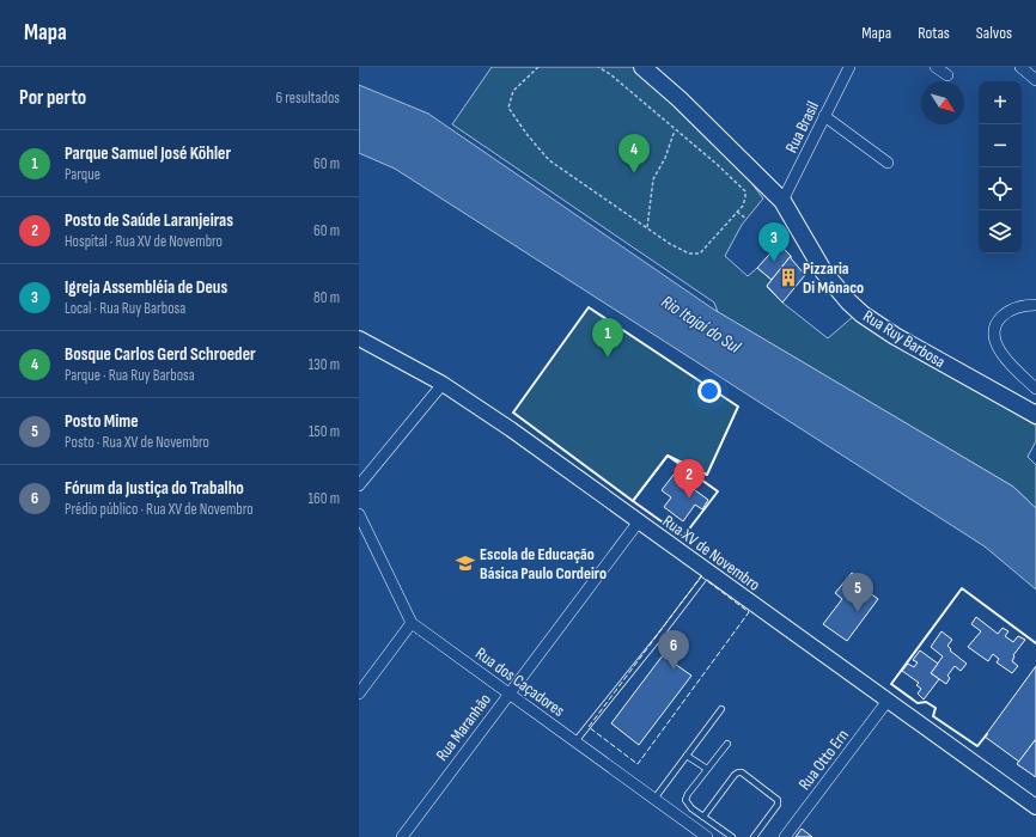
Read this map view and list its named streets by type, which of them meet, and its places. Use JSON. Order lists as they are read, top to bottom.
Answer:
{
  "streets": {
    "main road": ["Rua Ruy Barbosa", "Rua XV de Novembro"],
    "street": [
      "Rua Brasil",
      "Rua dos Caçadores",
      "Rua Maranhão",
      "Rua Otto Ern"
    ]
  },
  "crossings": [
    ["Rua Brasil", "Rua Ruy Barbosa"],
    ["Rua XV de Novembro", "Rua Maranhão"],
    ["Rua XV de Novembro", "Rua Otto Ern"],
    ["Rua dos Caçadores", "Rua Maranhão"]
  ],
  "water": ["Rio Itajaí do Sul"],
  "places": {
    "building": ["Pizzaria Di Mônaco"],
    "school or university": ["Escola de Educação Básica Paulo Cordeiro"]
  },
  "north": "bottom right",
  "page": {
    "header": "Mapa",
    "nav": ["Mapa", "Rotas", "Salvos"],
    "heading": ["Por perto", "6 resultados"],
    "map_buttons": ["+", "−"],
    "list": [
      {
        "mark": "1",
        "name": "Parque Samuel José Köhler",
        "note": "Parque",
        "value": "60 m"
      },
      {
        "mark": "2",
        "name": "Posto de Saúde Laranjeiras",
        "note": "Hospital · Rua XV de Novembro",
        "value": "60 m"
      },
      {
        "mark": "3",
        "name": "Igreja Assembléia de Deus",
        "note": "Local · Rua Ruy Barbosa",
        "value": "80 m"
      },
      {
        "mark": "4",
        "name": "Bosque Carlos Gerd Schroeder",
        "note": "Parque · Rua Ruy Barbosa",
        "value": "130 m"
      },
      {
        "mark": "5",
        "name": "Posto Mime",
        "note": "Posto · Rua XV de Novembro",
        "value": "150 m"
      },
      {
        "mark": "6",
        "name": "Fórum da Justiça do Trabalho",
        "note": "Prédio público · Rua XV de Novembro",
        "value": "160 m"
      }
    ],
    "pins": [
      "4",
      "3",
      "1",
      "2",
      "5",
      "6"
    ]
  }
}
